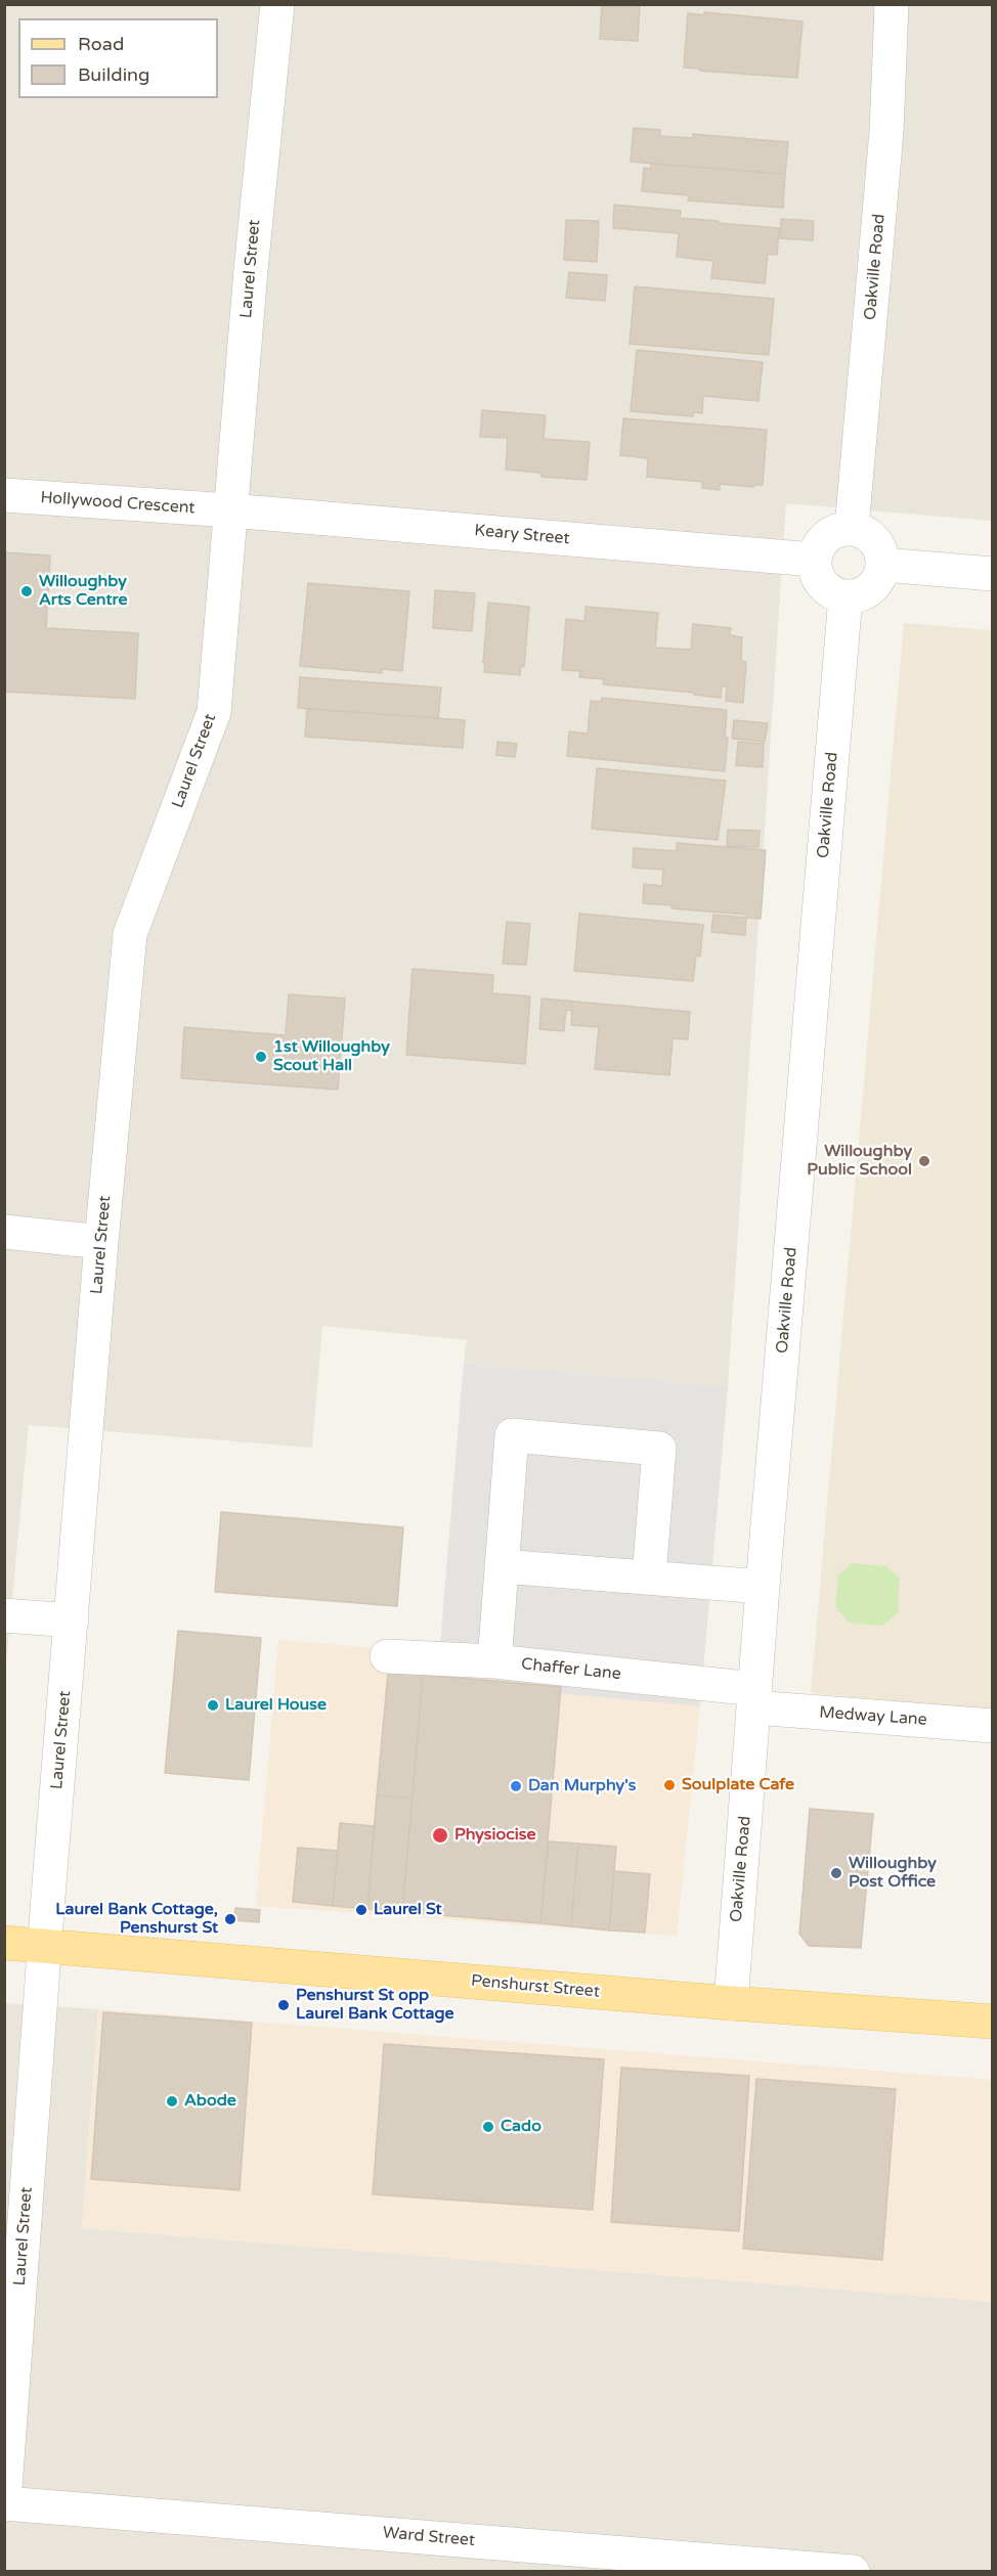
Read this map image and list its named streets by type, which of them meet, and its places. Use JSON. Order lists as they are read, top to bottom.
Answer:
{
  "streets": {
    "main road": ["Penshurst Street"],
    "street": [
      "Oakville Road",
      "Laurel Street",
      "Hollywood Crescent",
      "Keary Street",
      "Chaffer Lane",
      "Medway Lane",
      "Ward Street"
    ]
  },
  "crossings": [
    ["Oakville Road", "Keary Street"],
    ["Oakville Road", "Chaffer Lane"],
    ["Oakville Road", "Medway Lane"],
    ["Oakville Road", "Penshurst Street"],
    ["Laurel Street", "Hollywood Crescent"],
    ["Laurel Street", "Keary Street"],
    ["Laurel Street", "Penshurst Street"],
    ["Laurel Street", "Ward Street"],
    ["Hollywood Crescent", "Keary Street"],
    ["Chaffer Lane", "Medway Lane"]
  ],
  "places": [
    "Willoughby Arts Centre",
    "1st Willoughby Scout Hall",
    "Willoughby Public School",
    "Laurel House",
    "Soulplate Cafe",
    "Dan Murphy's",
    "Physiocise",
    "Willoughby Post Office",
    "Laurel St",
    "Laurel Bank Cottage, Penshurst St",
    "Penshurst St opp Laurel Bank Cottage",
    "Abode",
    "Cado"
  ],
  "legend": ["Road", "Building"]
}
